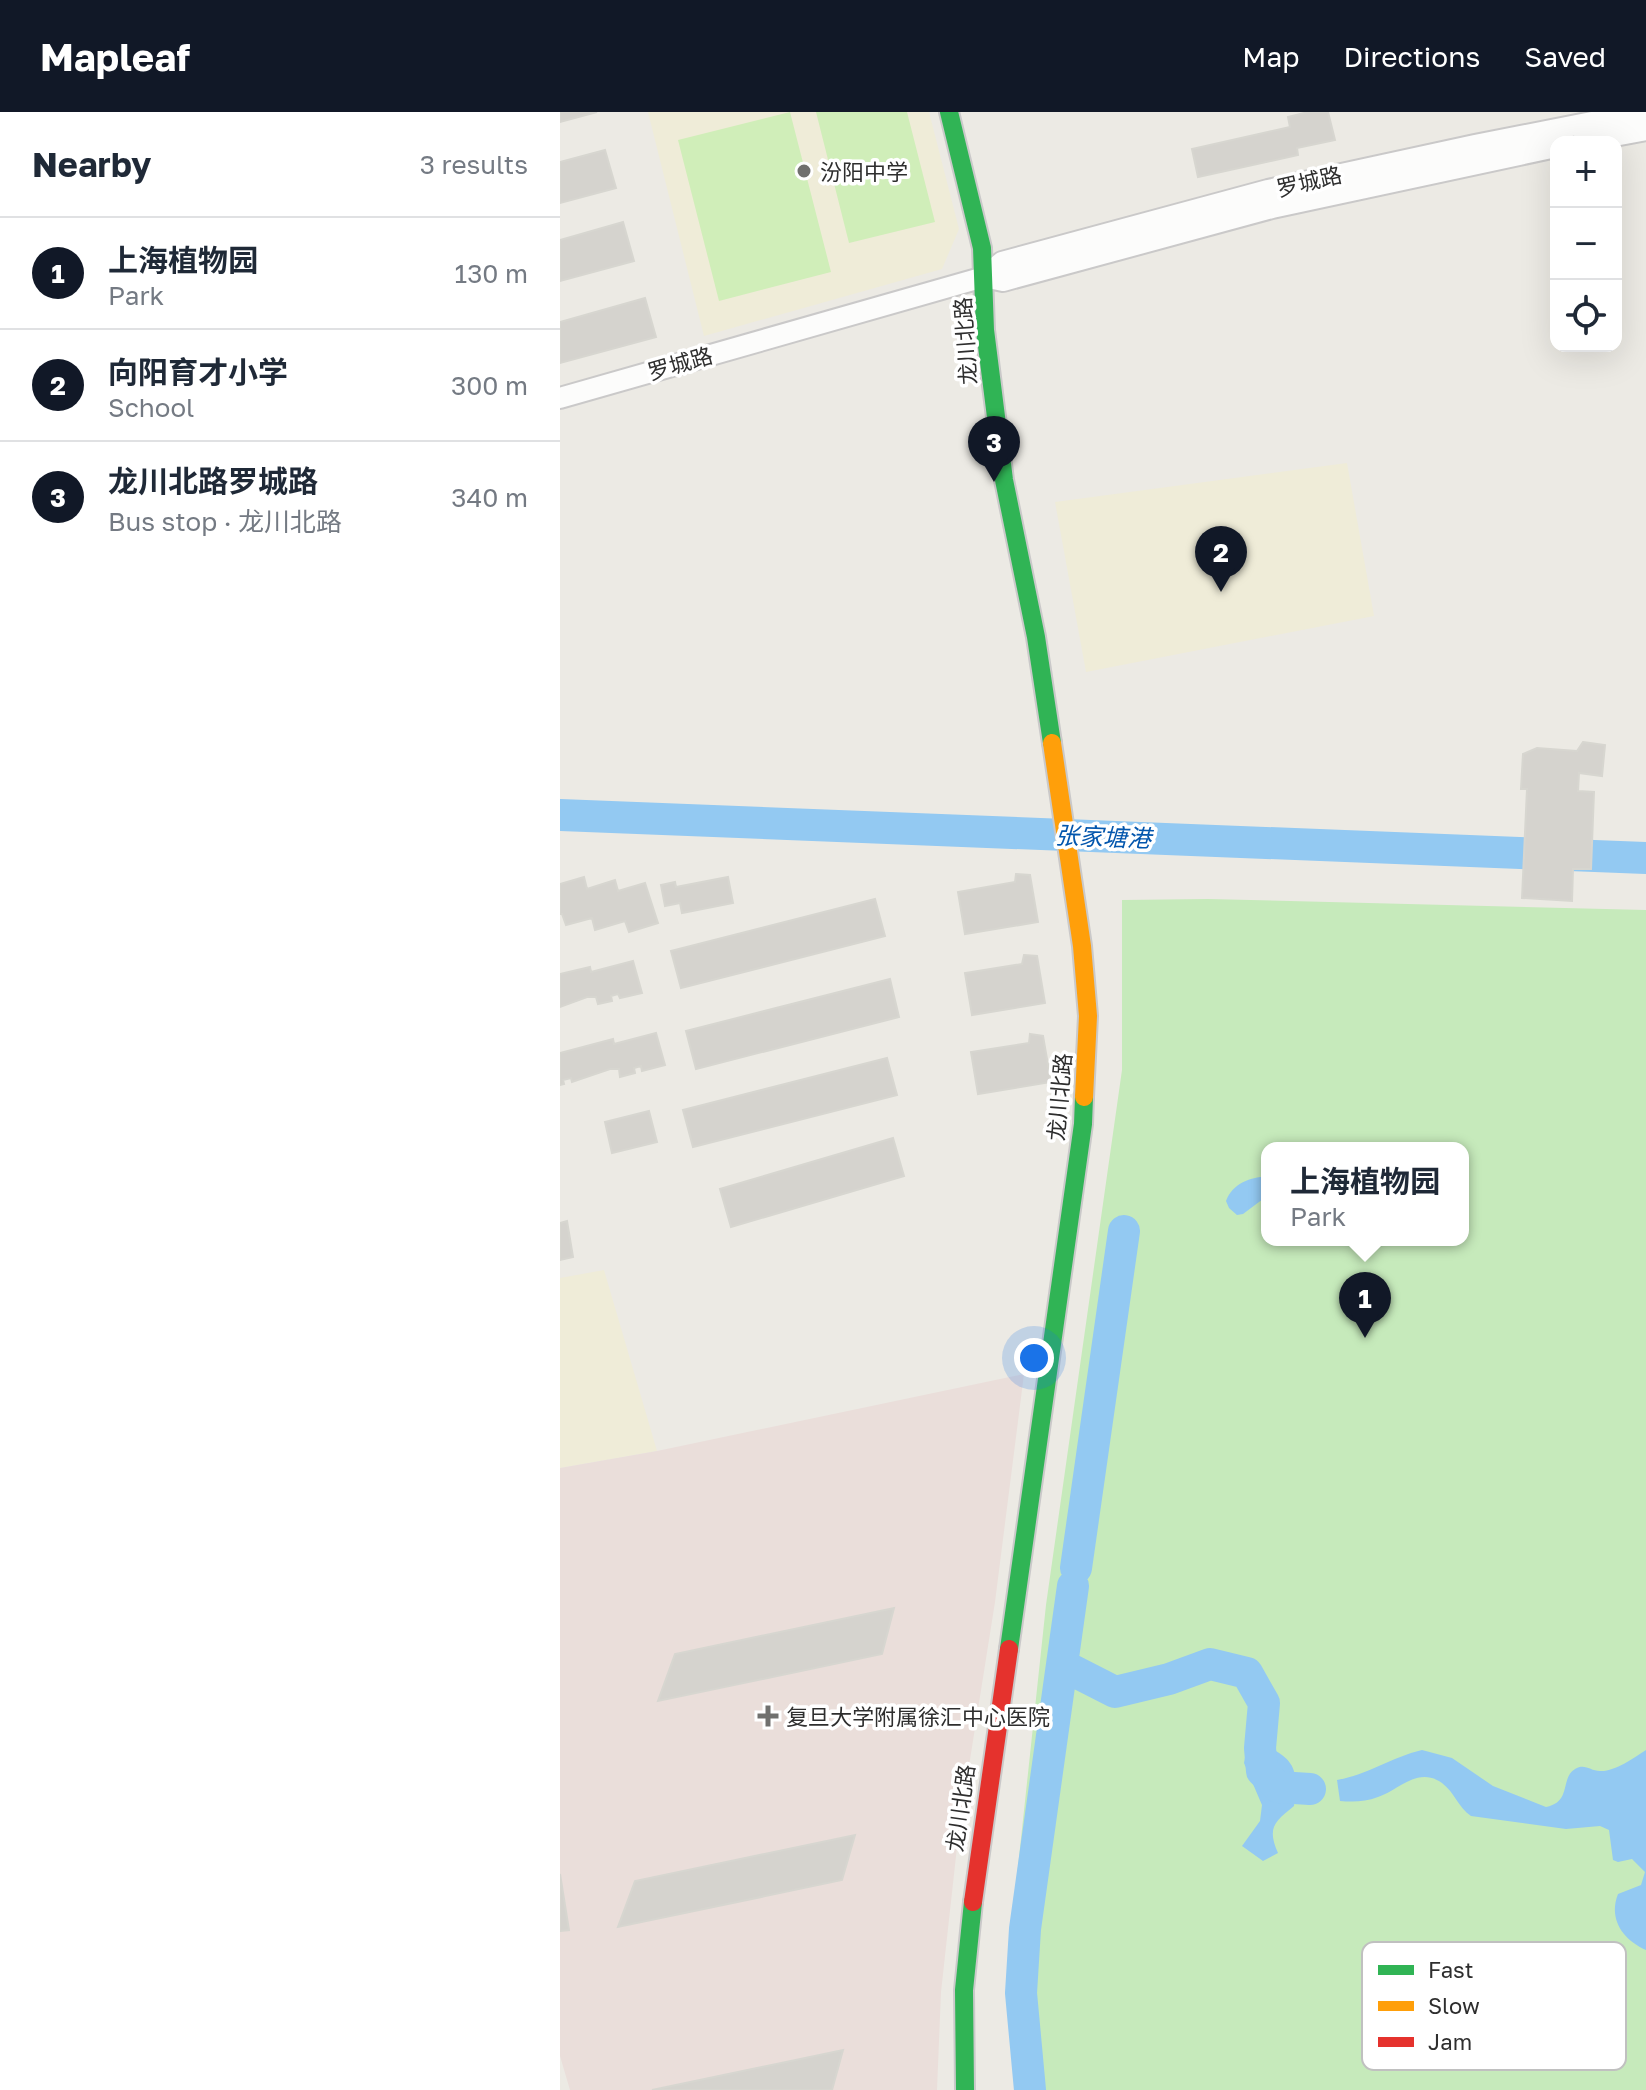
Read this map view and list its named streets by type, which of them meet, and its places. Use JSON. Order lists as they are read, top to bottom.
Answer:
{
  "streets": {
    "street": ["罗城路", "龙川北路"]
  },
  "crossings": [
    ["罗城路", "龙川北路"]
  ],
  "water": ["张家塘港"],
  "places": {
    "other": ["汾阳中学"],
    "health": ["复旦大学附属徐汇中心医院"]
  },
  "legend": ["Fast", "Slow", "Jam"],
  "page": {
    "header": "Mapleaf",
    "nav": ["Map", "Directions", "Saved"],
    "heading": ["Nearby", "3 results"],
    "map_buttons": ["+", "−"],
    "list": [
      {
        "mark": "1",
        "name": "上海植物园",
        "note": "Park",
        "value": "130 m"
      },
      {
        "mark": "2",
        "name": "向阳育才小学",
        "note": "School",
        "value": "300 m"
      },
      {
        "mark": "3",
        "name": "龙川北路罗城路",
        "note": "Bus stop · 龙川北路",
        "value": "340 m"
      }
    ],
    "pins": ["3", "2", "1"],
    "popup": ["上海植物园", "Park"]
  }
}
